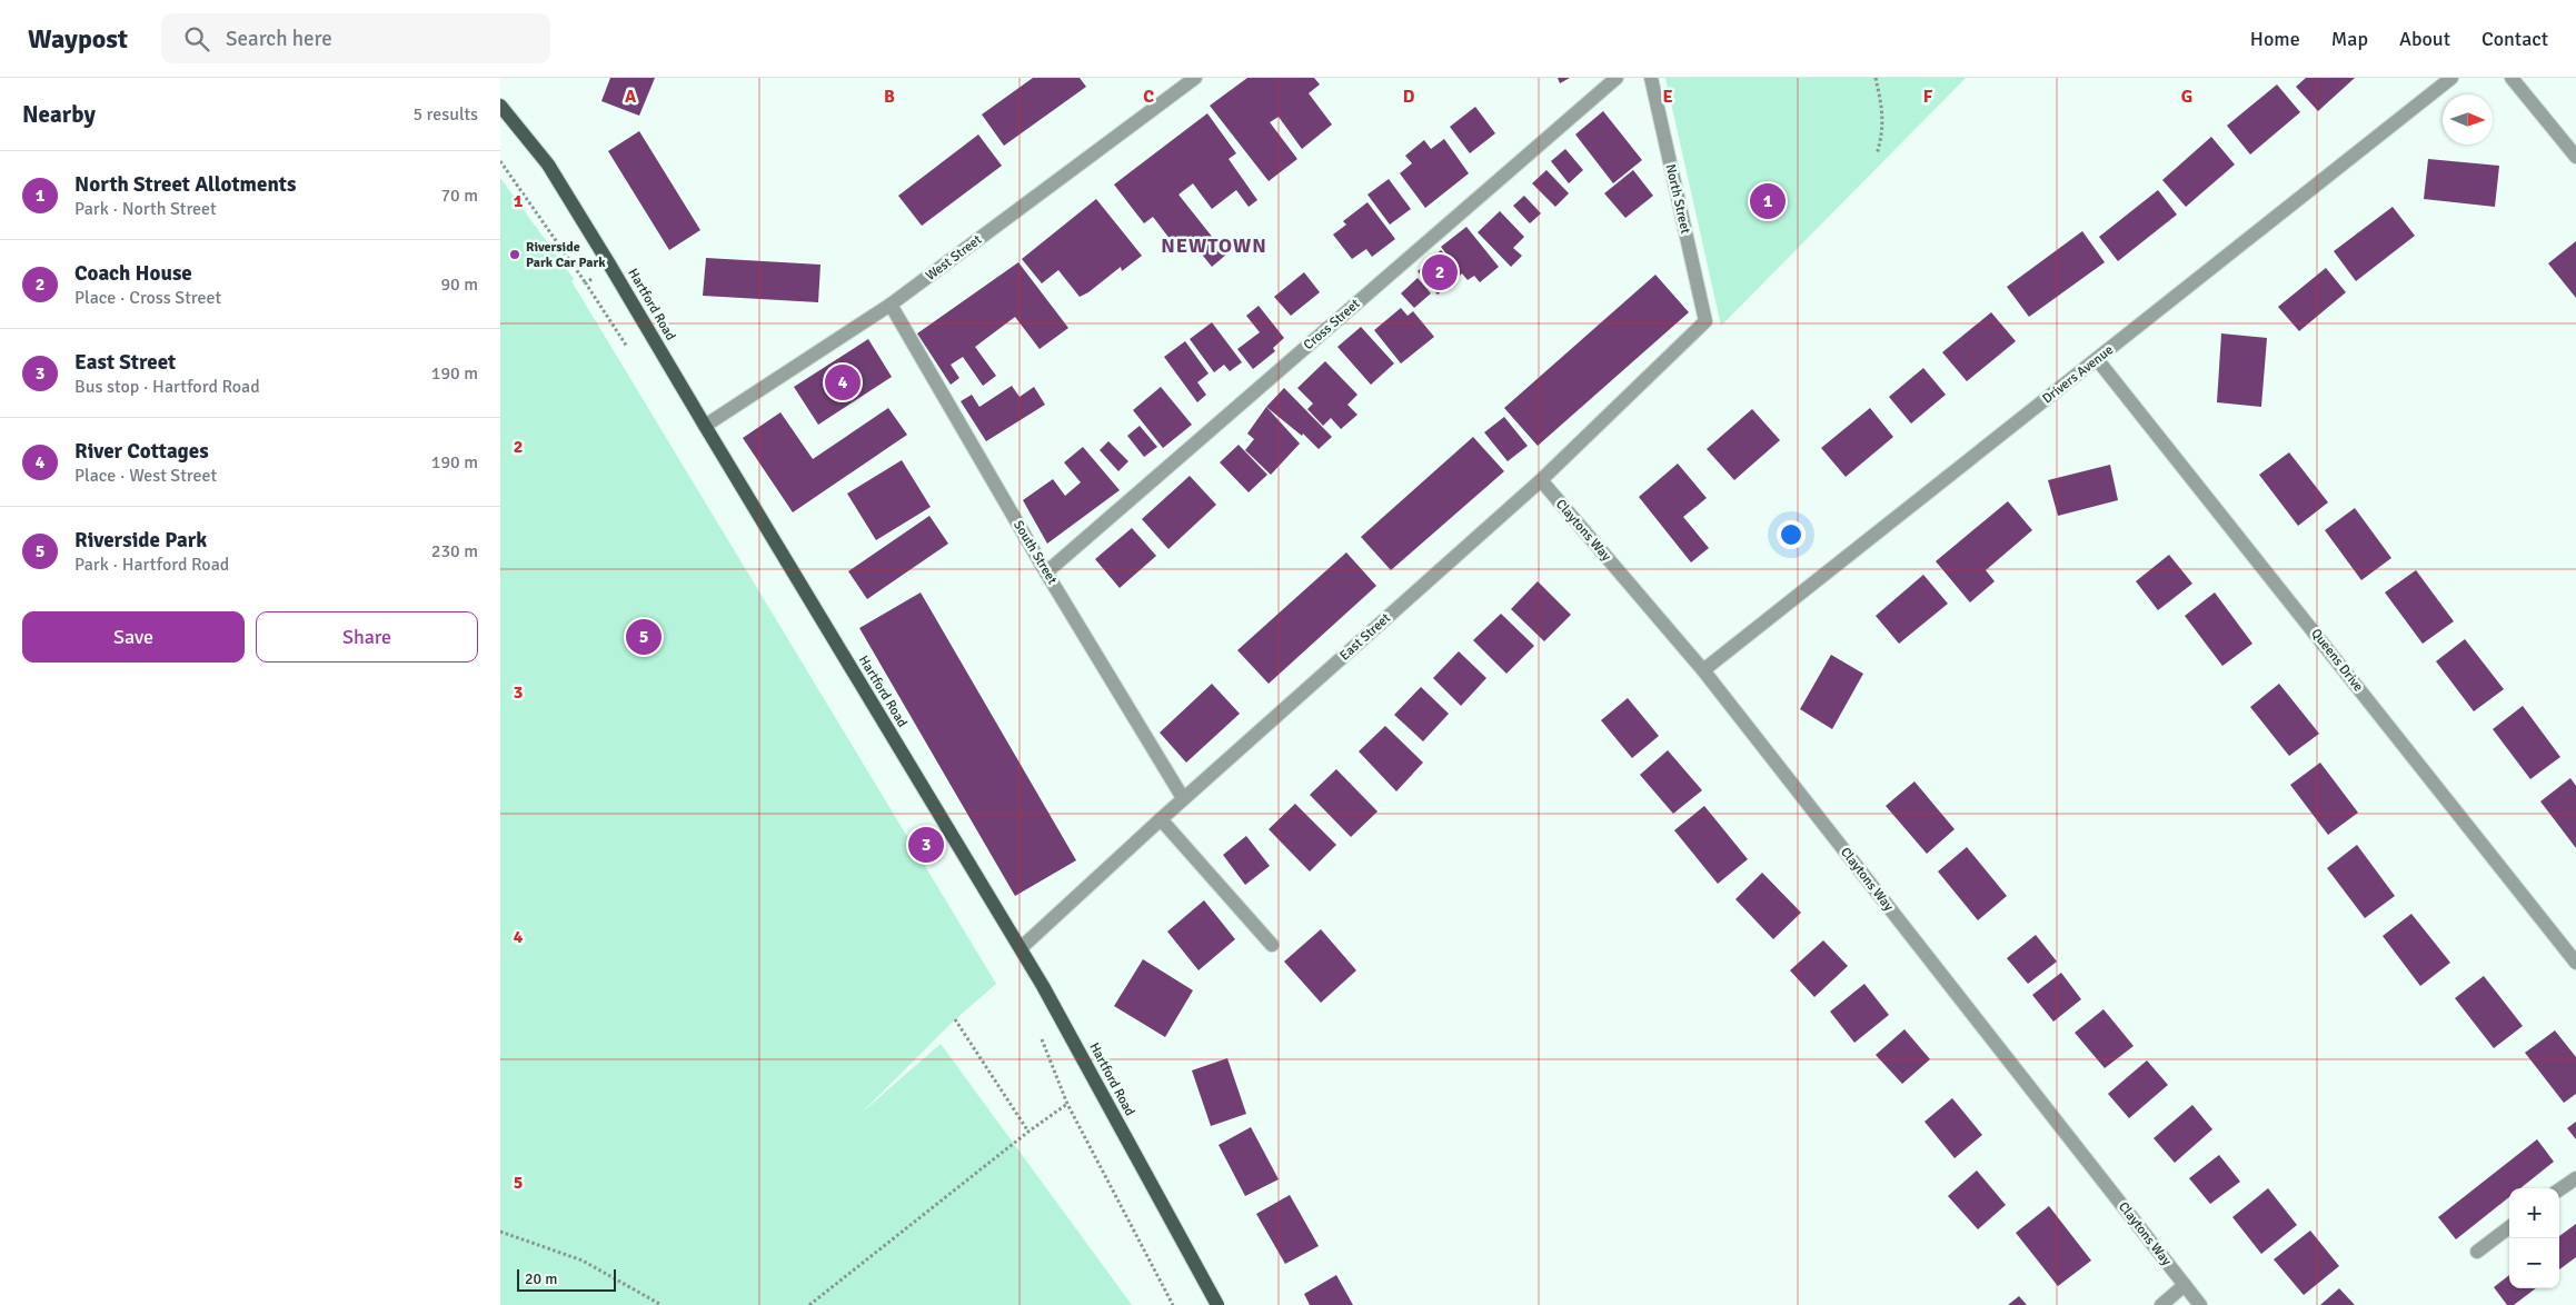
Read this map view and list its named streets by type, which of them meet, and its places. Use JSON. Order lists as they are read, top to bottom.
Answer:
{
  "streets": {
    "main road": ["Hartford Road"],
    "street": [
      "North Street",
      "West Street",
      "Cross Street",
      "Drivers Avenue",
      "Claytons Way",
      "South Street",
      "East Street",
      "Queens Drive"
    ]
  },
  "crossings": [
    ["North Street", "East Street"],
    ["West Street", "Hartford Road"],
    ["West Street", "South Street"],
    ["Hartford Road", "East Street"],
    ["Cross Street", "South Street"],
    ["Drivers Avenue", "Claytons Way"],
    ["Drivers Avenue", "Queens Drive"],
    ["Claytons Way", "East Street"],
    ["South Street", "East Street"]
  ],
  "districts": ["NEWTOWN"],
  "places": ["Riverside Park Car Park"],
  "scale_bar": "20 m",
  "north": "right",
  "page": {
    "header": "Waypost",
    "search": "Search here",
    "nav": [
      "Home",
      "Map",
      "About",
      "Contact"
    ],
    "heading": ["Nearby", "5 results"],
    "list": [
      {
        "mark": "1",
        "name": "North Street Allotments",
        "note": "Park · North Street",
        "value": "70 m"
      },
      {
        "mark": "2",
        "name": "Coach House",
        "note": "Place · Cross Street",
        "value": "90 m"
      },
      {
        "mark": "3",
        "name": "East Street",
        "note": "Bus stop · Hartford Road",
        "value": "190 m"
      },
      {
        "mark": "4",
        "name": "River Cottages",
        "note": "Place · West Street",
        "value": "190 m"
      },
      {
        "mark": "5",
        "name": "Riverside Park",
        "note": "Park · Hartford Road",
        "value": "230 m"
      }
    ],
    "pins": [
      "1",
      "2",
      "4",
      "5",
      "3"
    ],
    "buttons": ["Save", "Share"],
    "map_buttons": ["+", "−"],
    "scale": "20 m"
  },
  "grid": {
    "columns": [
      "A",
      "B",
      "C",
      "D",
      "E",
      "F",
      "G"
    ],
    "rows": [
      "1",
      "2",
      "3",
      "4",
      "5"
    ]
  }
}
